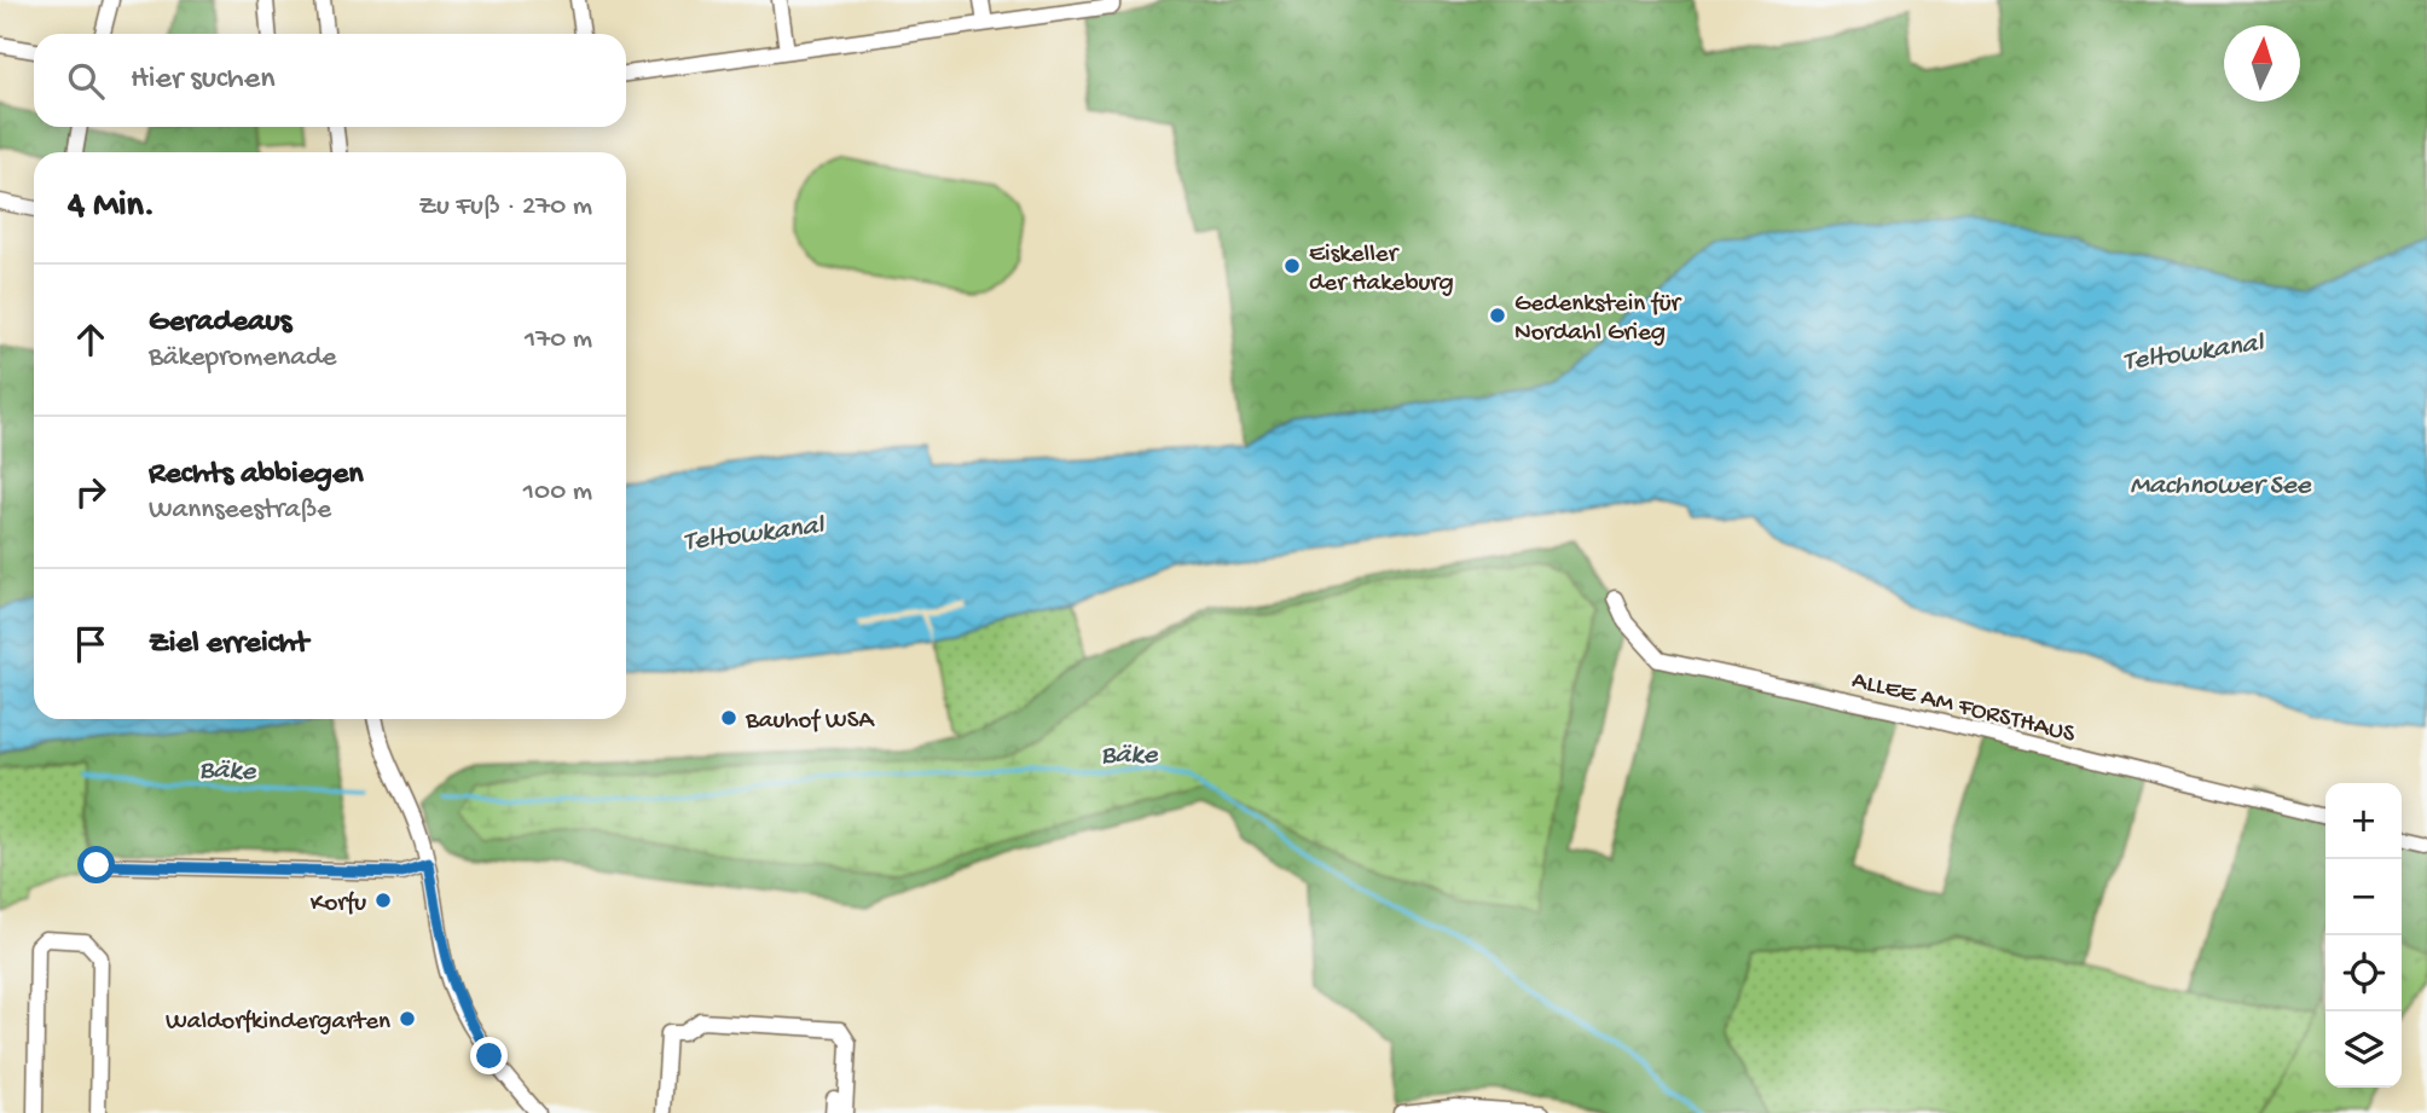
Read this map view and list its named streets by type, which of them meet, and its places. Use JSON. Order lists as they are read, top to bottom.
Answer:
{
  "streets": {
    "street": ["ALLEE AM FORSTHAUS"]
  },
  "water": ["Teltowkanal", "Machnower See", "Bäke"],
  "places": [
    "Eiskeller der Hakeburg",
    "Gedenkstein für Nordahl Grieg",
    "Bauhof WSA",
    "Korfu",
    "Waldorfkindergarten"
  ],
  "north": "top",
  "page": {
    "search": "Hier suchen",
    "heading": ["4 Min.", "Zu Fuß · 270 m"],
    "list": [
      ["Geradeaus", "Bäkepromenade", "170 m"],
      ["Rechts abbiegen", "Wannseestraße", "100 m"],
      "Ziel erreicht"
    ],
    "map_buttons": ["+", "−"]
  }
}
